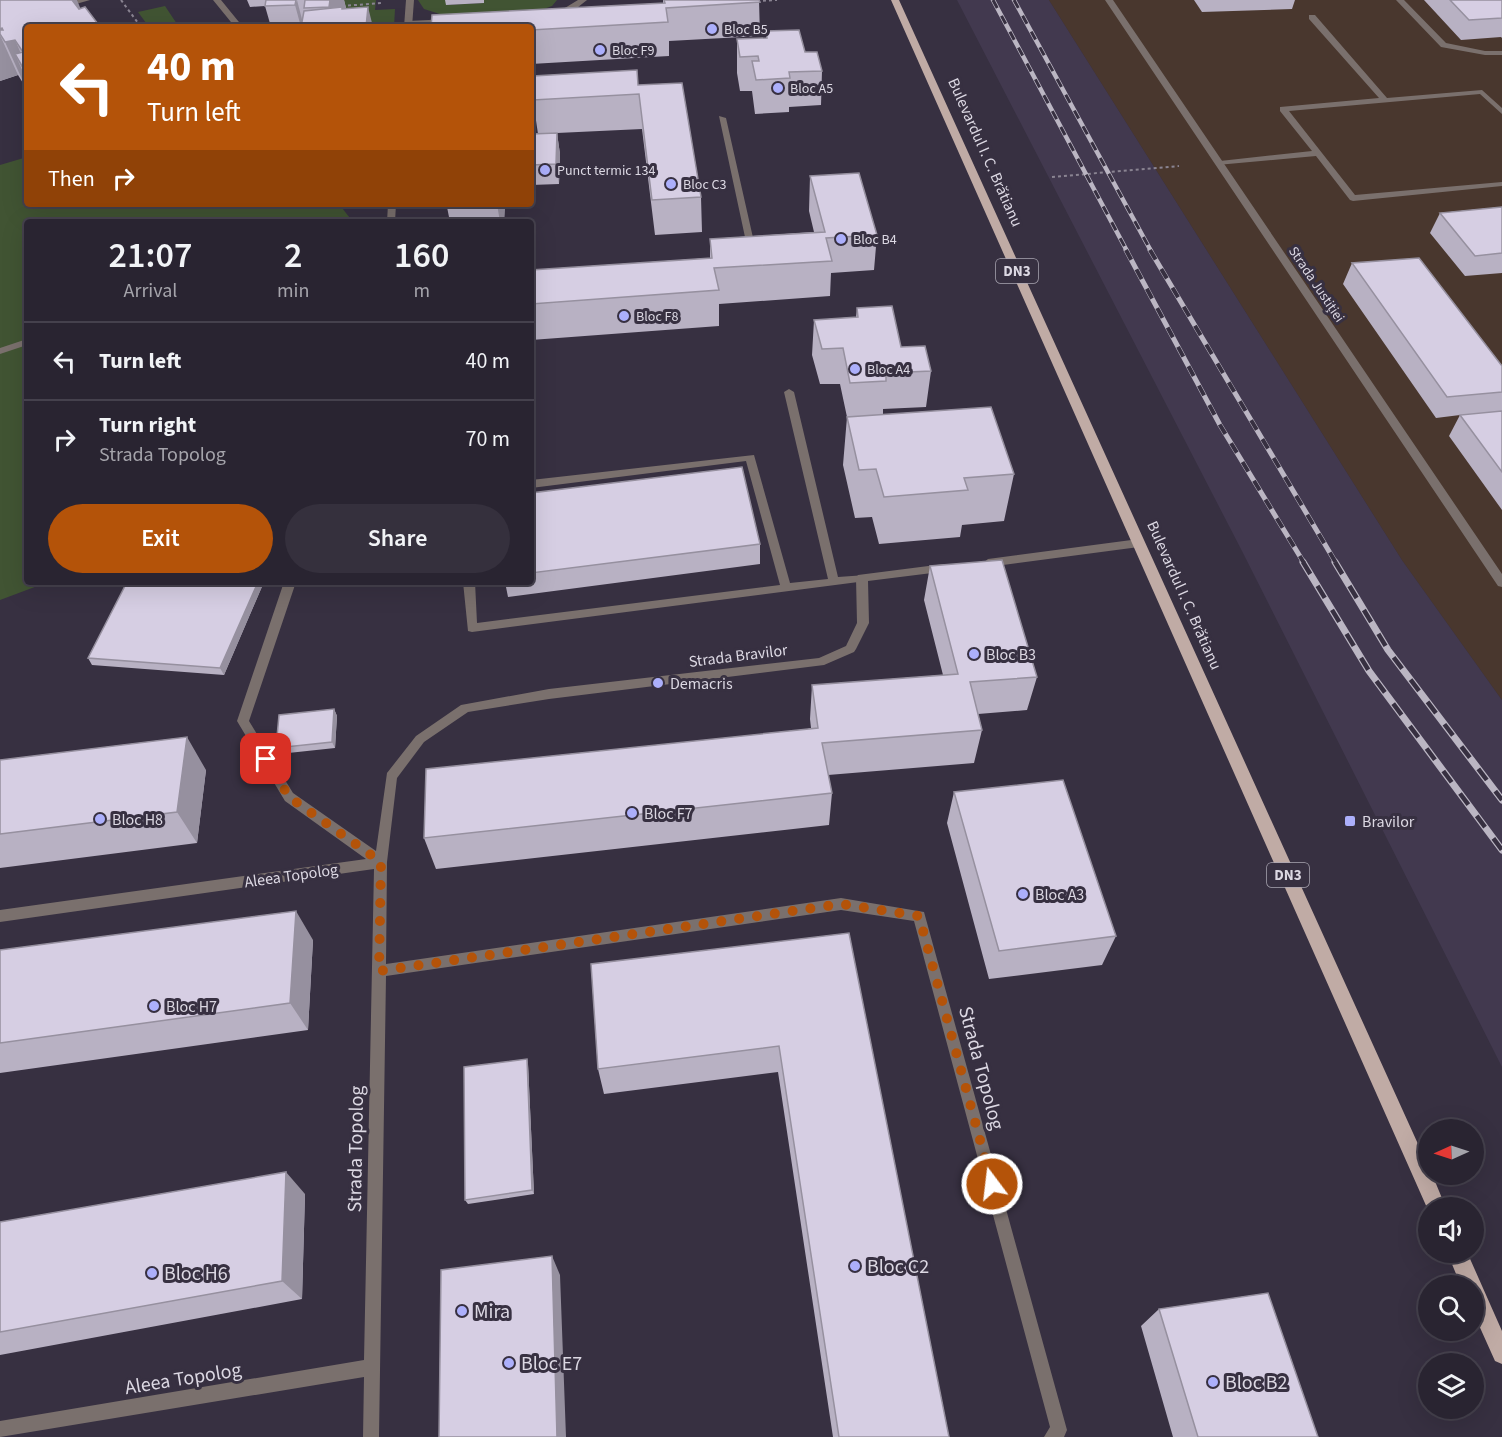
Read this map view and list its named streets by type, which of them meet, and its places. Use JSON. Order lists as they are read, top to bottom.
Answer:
{
  "streets": {
    "main road": ["Bulevardul I. C. Brătianu", "DN3"],
    "street": [
      "Strada Justiției",
      "Strada Bravilor",
      "Aleea Topolog",
      "Strada Topolog"
    ]
  },
  "crossings": [
    ["Strada Bravilor", "Aleea Topolog"],
    ["Strada Bravilor", "Strada Topolog"],
    ["Aleea Topolog", "Strada Topolog"]
  ],
  "places": {
    "other": [
      "Bloc B5",
      "Bloc F9",
      "Bloc A5",
      "Punct termic 134",
      "Bloc C3",
      "Bloc B4",
      "Bloc F8",
      "Bloc A4",
      "Bloc B3",
      "Demacris",
      "Bloc F7",
      "Bloc H8",
      "Bloc A3",
      "Bloc H7",
      "Bloc C2",
      "Bloc H6",
      "Mira",
      "Bloc E7",
      "Bloc B2"
    ],
    "transit": ["Bravilor"]
  },
  "north": "left",
  "page": {
    "turn": ["40 m", "Turn left"],
    "then": "Then",
    "eta": [
      "21:07",
      "Arrival",
      "2",
      "min",
      "160",
      "m"
    ],
    "list": [
      {
        "name": "Turn left",
        "value": "40 m"
      },
      {
        "name": "Turn right",
        "note": "Strada Topolog",
        "value": "70 m"
      }
    ],
    "buttons": ["Exit", "Share"]
  }
}
